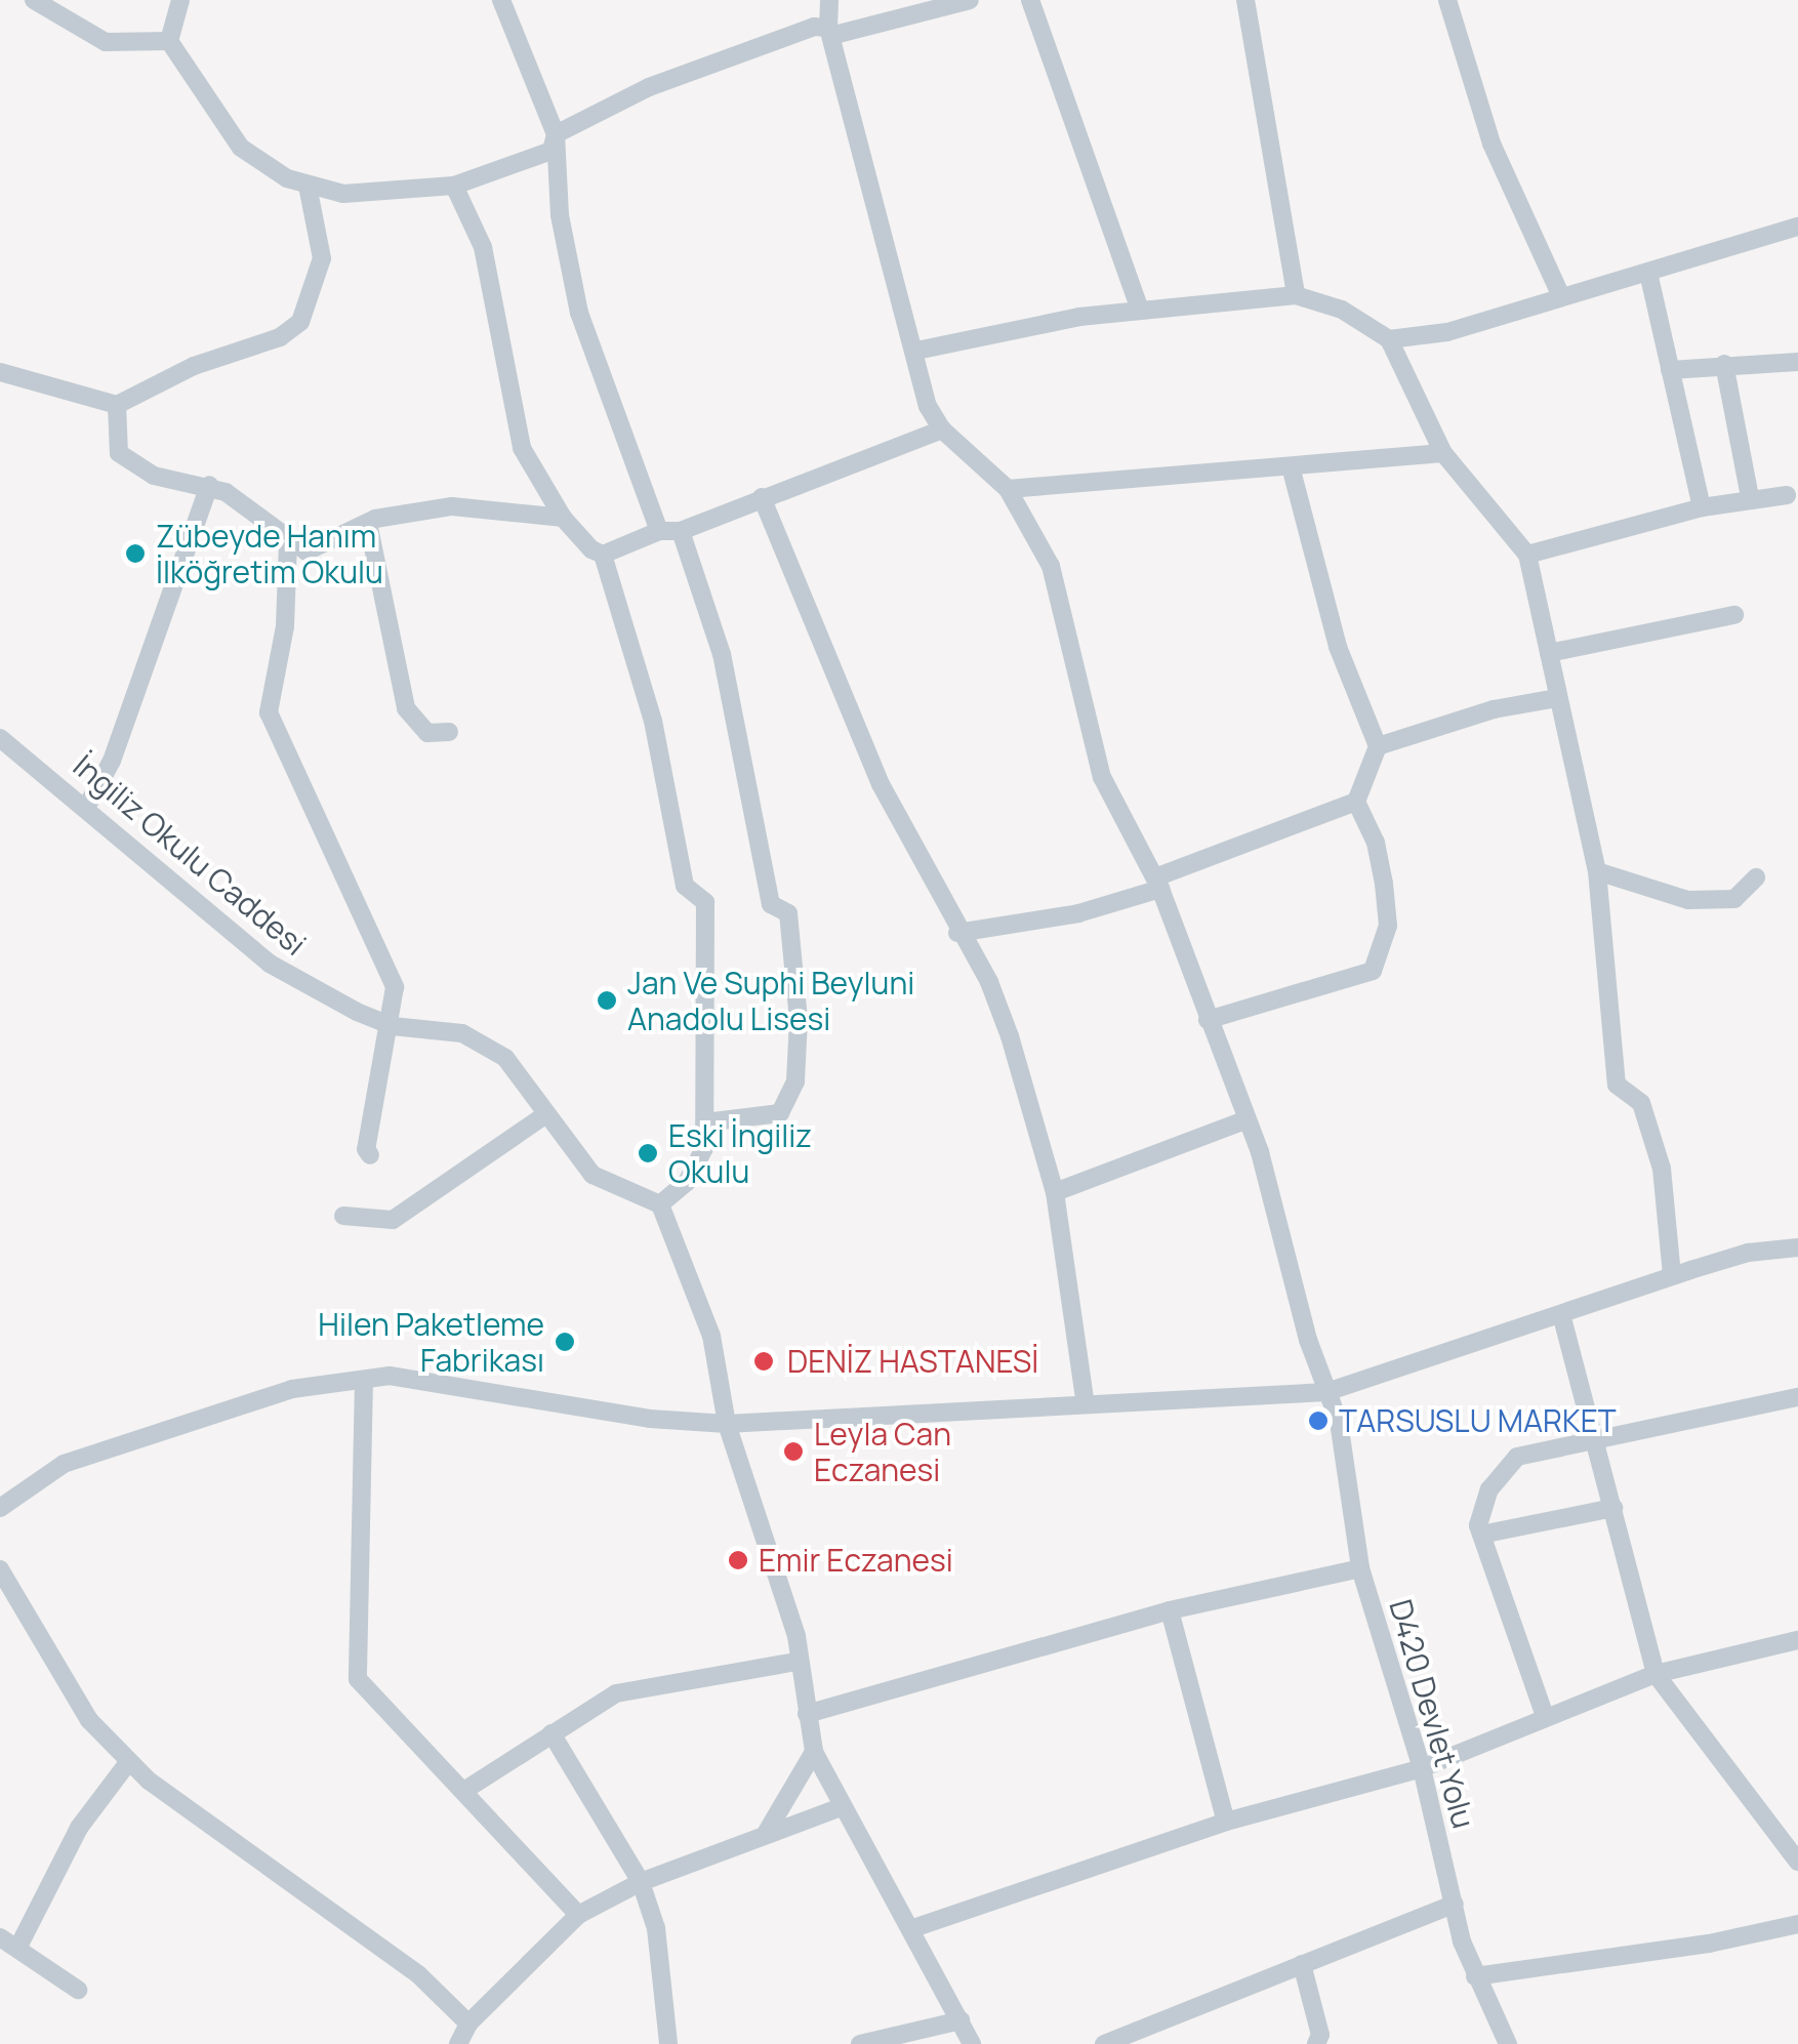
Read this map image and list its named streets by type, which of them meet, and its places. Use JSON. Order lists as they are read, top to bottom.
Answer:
{
  "streets": {
    "street": ["İngiliz Okulu Caddesi", "D420 Devlet Yolu"]
  },
  "places": [
    "Zübeyde Hanım İlköğretim Okulu",
    "Jan Ve Suphi Beyluni Anadolu Lisesi",
    "Eski İngiliz Okulu",
    "Hilen Paketleme Fabrikası",
    "DENİZ HASTANESİ",
    "TARSUSLU MARKET",
    "Leyla Can Eczanesi",
    "Emir Eczanesi"
  ]
}
